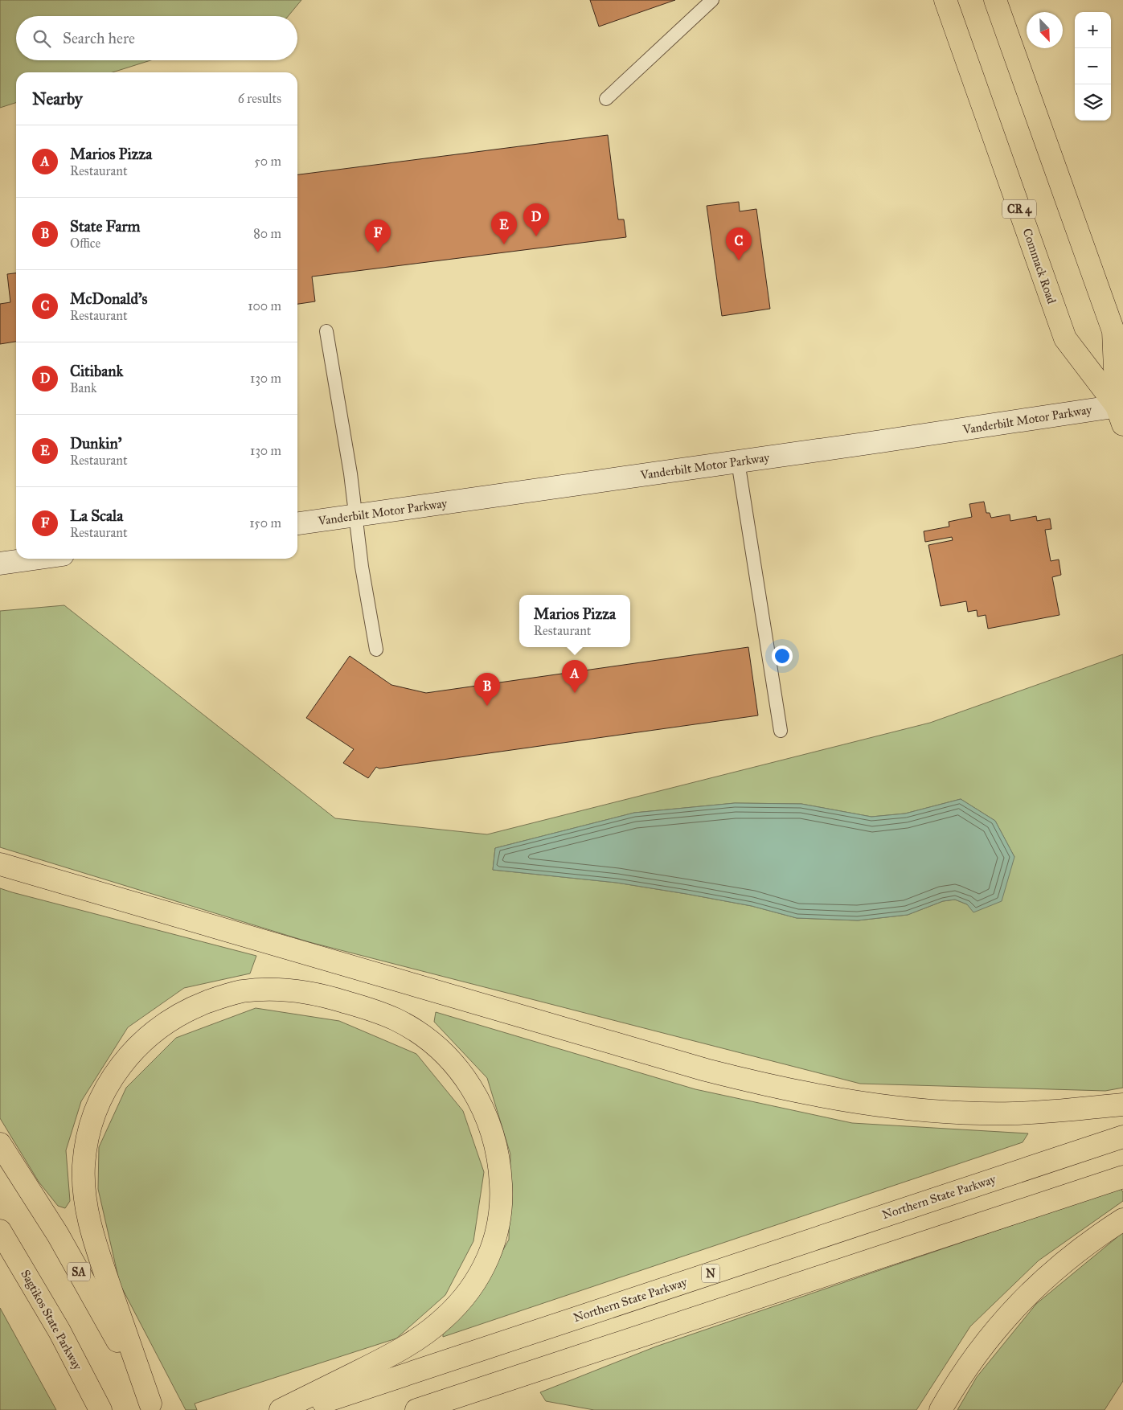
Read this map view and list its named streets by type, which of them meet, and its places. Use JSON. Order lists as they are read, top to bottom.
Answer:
{
  "streets": {
    "main road": [
      "CR 4",
      "Commack Road",
      "Vanderbilt Motor Parkway",
      "Northern State Parkway",
      "SA",
      "N",
      "Sagtikos State Parkway"
    ]
  },
  "crossings": [
    ["Commack Road", "Vanderbilt Motor Parkway"]
  ],
  "north": "bottom right",
  "page": {
    "map_buttons": ["+", "−"],
    "search": "Search here",
    "heading": ["Nearby", "6 results"],
    "list": [
      {
        "mark": "A",
        "name": "Marios Pizza",
        "note": "Restaurant",
        "value": "50 m"
      },
      {
        "mark": "B",
        "name": "State Farm",
        "note": "Office",
        "value": "80 m"
      },
      {
        "mark": "C",
        "name": "McDonald's",
        "note": "Restaurant",
        "value": "100 m"
      },
      {
        "mark": "D",
        "name": "Citibank",
        "note": "Bank",
        "value": "130 m"
      },
      {
        "mark": "E",
        "name": "Dunkin'",
        "note": "Restaurant",
        "value": "130 m"
      },
      {
        "mark": "F",
        "name": "La Scala",
        "note": "Restaurant",
        "value": "150 m"
      }
    ],
    "pins": [
      "D",
      "E",
      "F",
      "C",
      "A",
      "B"
    ],
    "popup": ["Marios Pizza", "Restaurant"]
  }
}
